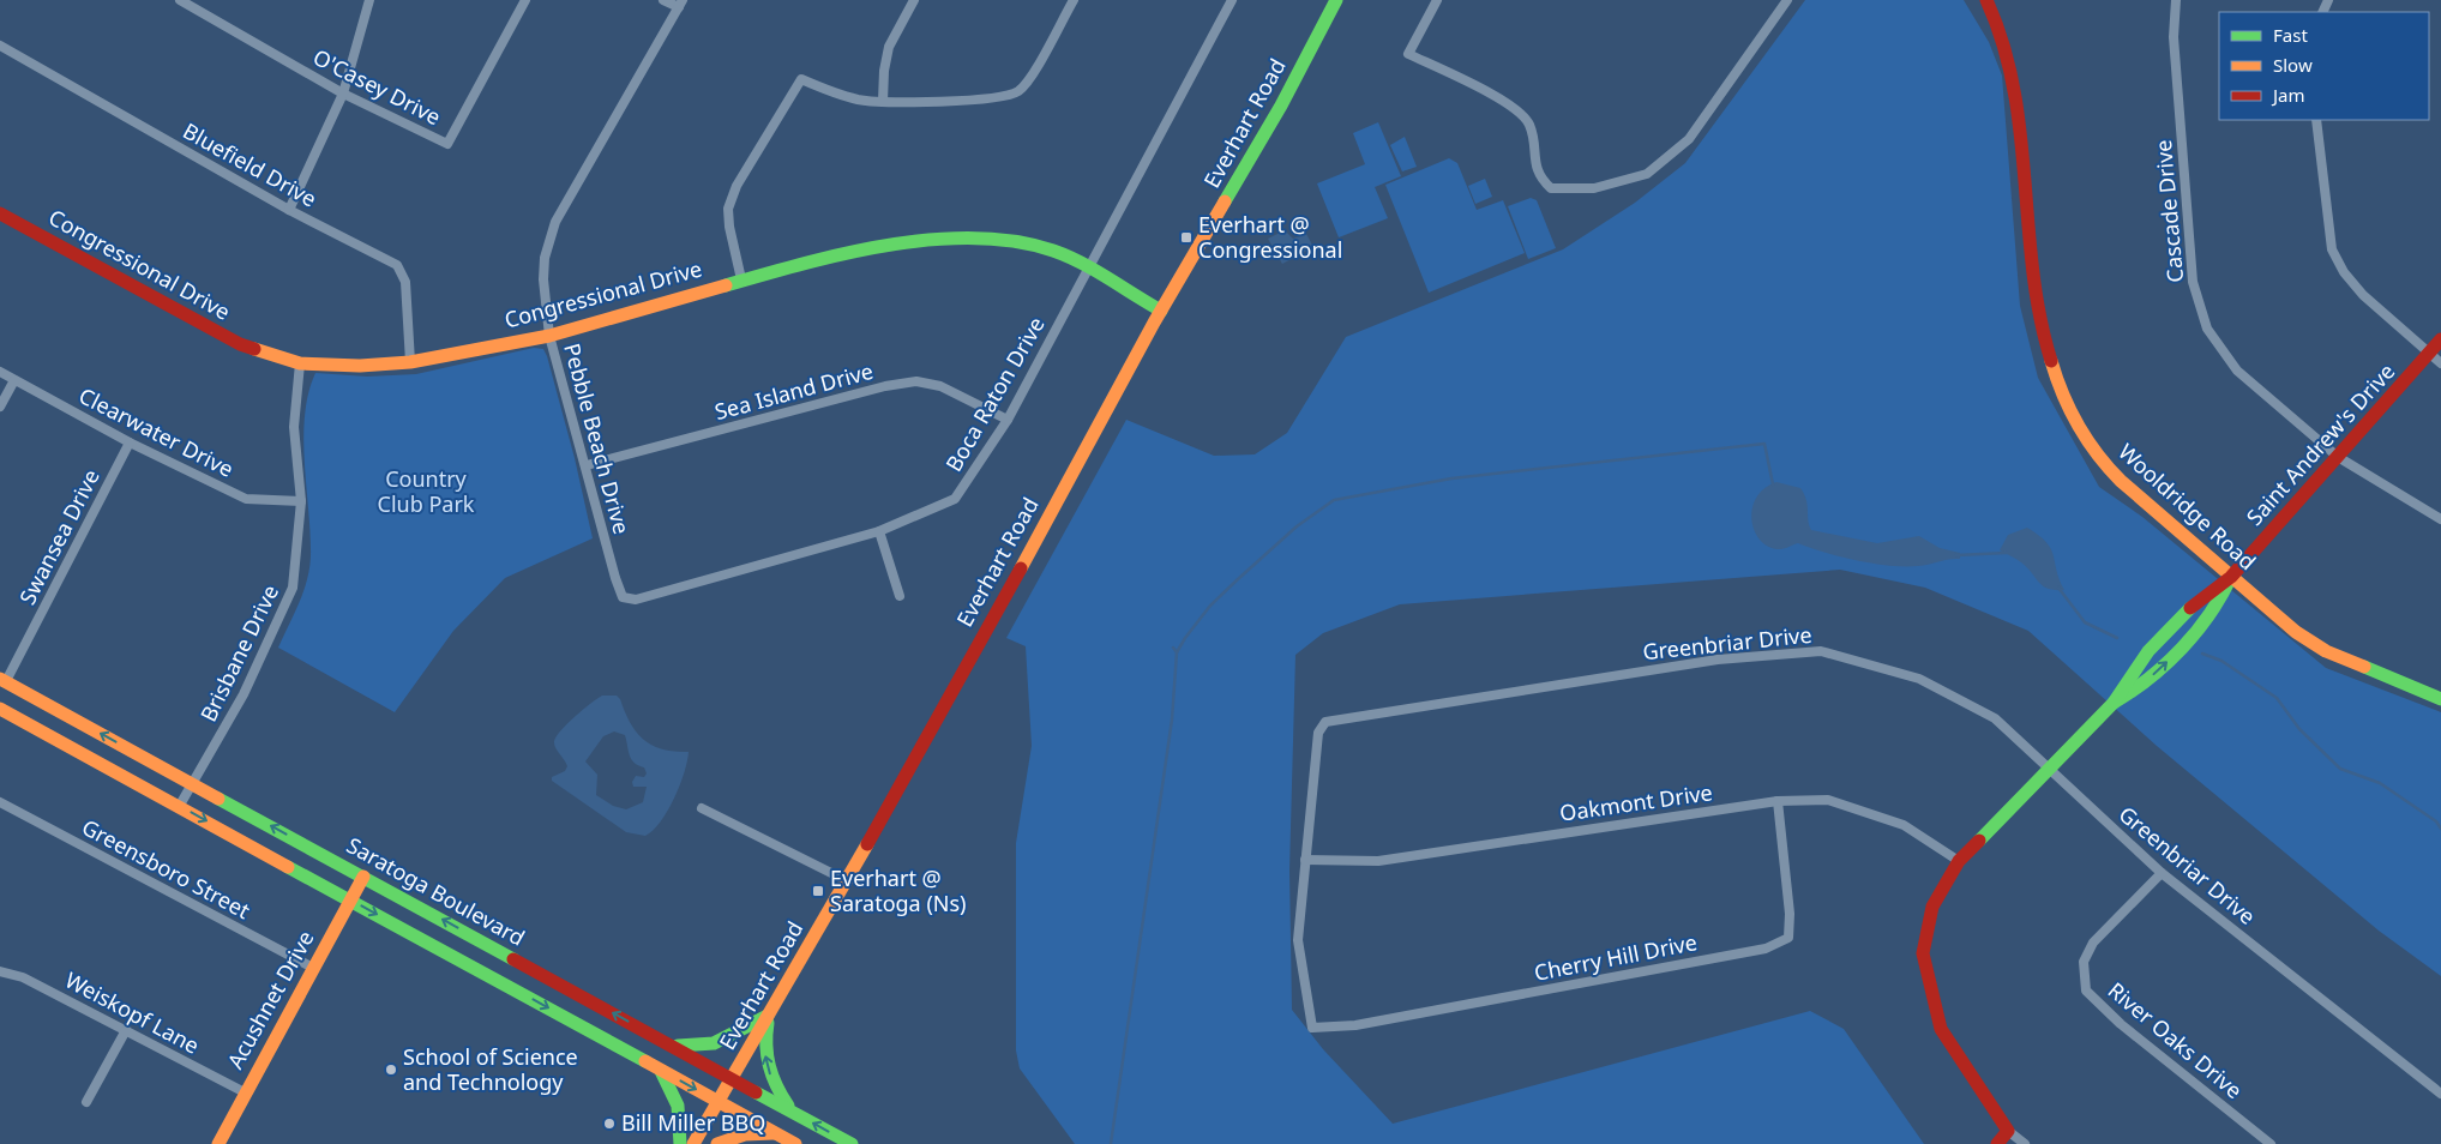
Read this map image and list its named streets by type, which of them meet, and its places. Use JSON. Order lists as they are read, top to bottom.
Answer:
{
  "streets": {
    "street": [
      "O'Casey Drive",
      "Everhart Road",
      "Bluefield Drive",
      "Cascade Drive",
      "Congressional Drive",
      "Sea Island Drive",
      "Boca Raton Drive",
      "Clearwater Drive",
      "Pebble Beach Drive",
      "Saint Andrew's Drive",
      "Wooldridge Road",
      "Swansea Drive",
      "Greenbriar Drive",
      "Brisbane Drive",
      "Oakmont Drive",
      "Greensboro Street",
      "Saratoga Boulevard",
      "Cherry Hill Drive",
      "Acushnet Drive",
      "Weiskopf Lane",
      "River Oaks Drive"
    ]
  },
  "crossings": [
    ["Everhart Road", "Congressional Drive"],
    ["Everhart Road", "Saratoga Boulevard"],
    ["Bluefield Drive", "Congressional Drive"],
    ["Cascade Drive", "Saint Andrew's Drive"],
    ["Congressional Drive", "Boca Raton Drive"],
    ["Congressional Drive", "Pebble Beach Drive"],
    ["Congressional Drive", "Brisbane Drive"],
    ["Sea Island Drive", "Boca Raton Drive"],
    ["Sea Island Drive", "Pebble Beach Drive"],
    ["Boca Raton Drive", "Pebble Beach Drive"],
    ["Clearwater Drive", "Swansea Drive"],
    ["Clearwater Drive", "Brisbane Drive"],
    ["Saint Andrew's Drive", "Wooldridge Road"],
    ["Saint Andrew's Drive", "Greenbriar Drive"],
    ["Saint Andrew's Drive", "Oakmont Drive"],
    ["Swansea Drive", "Saratoga Boulevard"],
    ["Greenbriar Drive", "Oakmont Drive"],
    ["Greenbriar Drive", "Cherry Hill Drive"],
    ["Greenbriar Drive", "River Oaks Drive"],
    ["Brisbane Drive", "Saratoga Boulevard"],
    ["Oakmont Drive", "Cherry Hill Drive"],
    ["Greensboro Street", "Acushnet Drive"],
    ["Saratoga Boulevard", "Acushnet Drive"],
    ["Acushnet Drive", "Weiskopf Lane"]
  ],
  "parks": ["Country Club Park"],
  "places": {
    "transit": ["Everhart @ Congressional", "Everhart @ Saratoga (Ns)"],
    "other": ["School of Science and Technology", "Bill Miller BBQ"]
  },
  "legend": ["Fast", "Slow", "Jam"]
}
